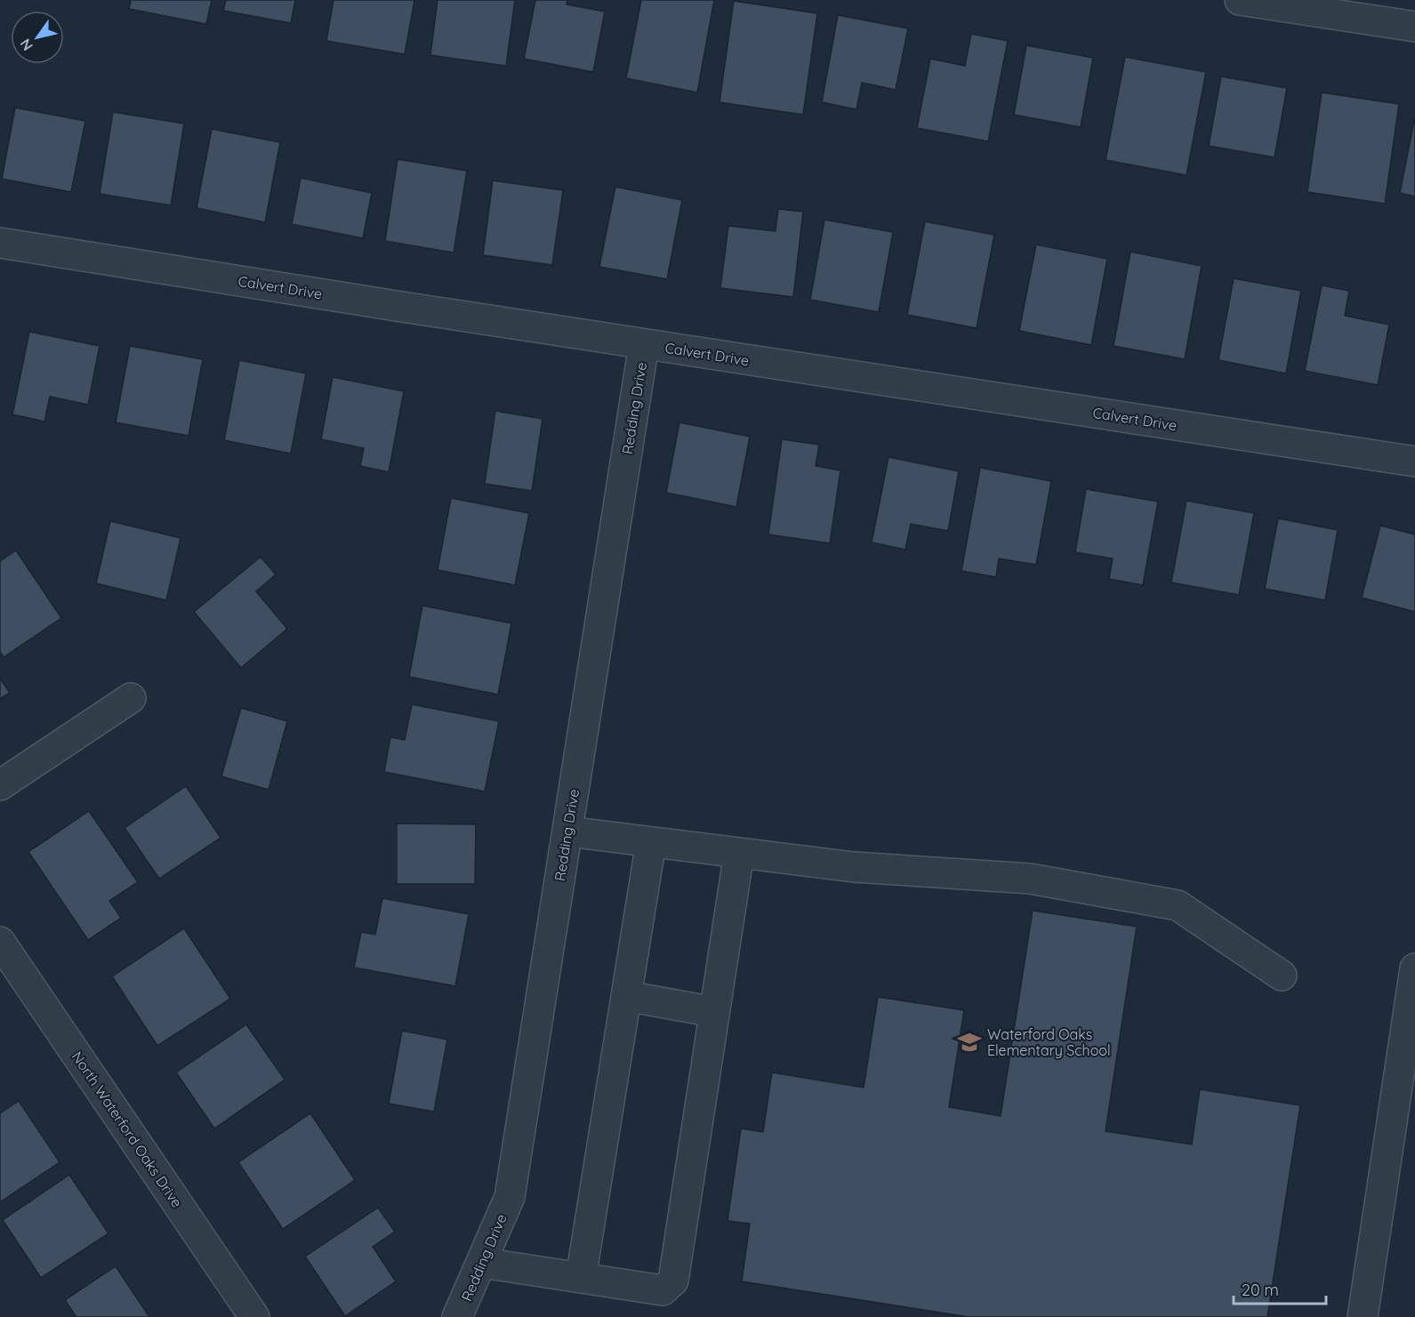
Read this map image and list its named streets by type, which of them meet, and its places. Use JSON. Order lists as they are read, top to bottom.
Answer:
{
  "streets": {
    "street": ["Calvert Drive", "Redding Drive", "North Waterford Oaks Drive"]
  },
  "crossings": [
    ["Calvert Drive", "Redding Drive"]
  ],
  "places": {
    "school or university": ["Waterford Oaks Elementary School"]
  },
  "scale_bar": "20 m",
  "north": "bottom left"
}
